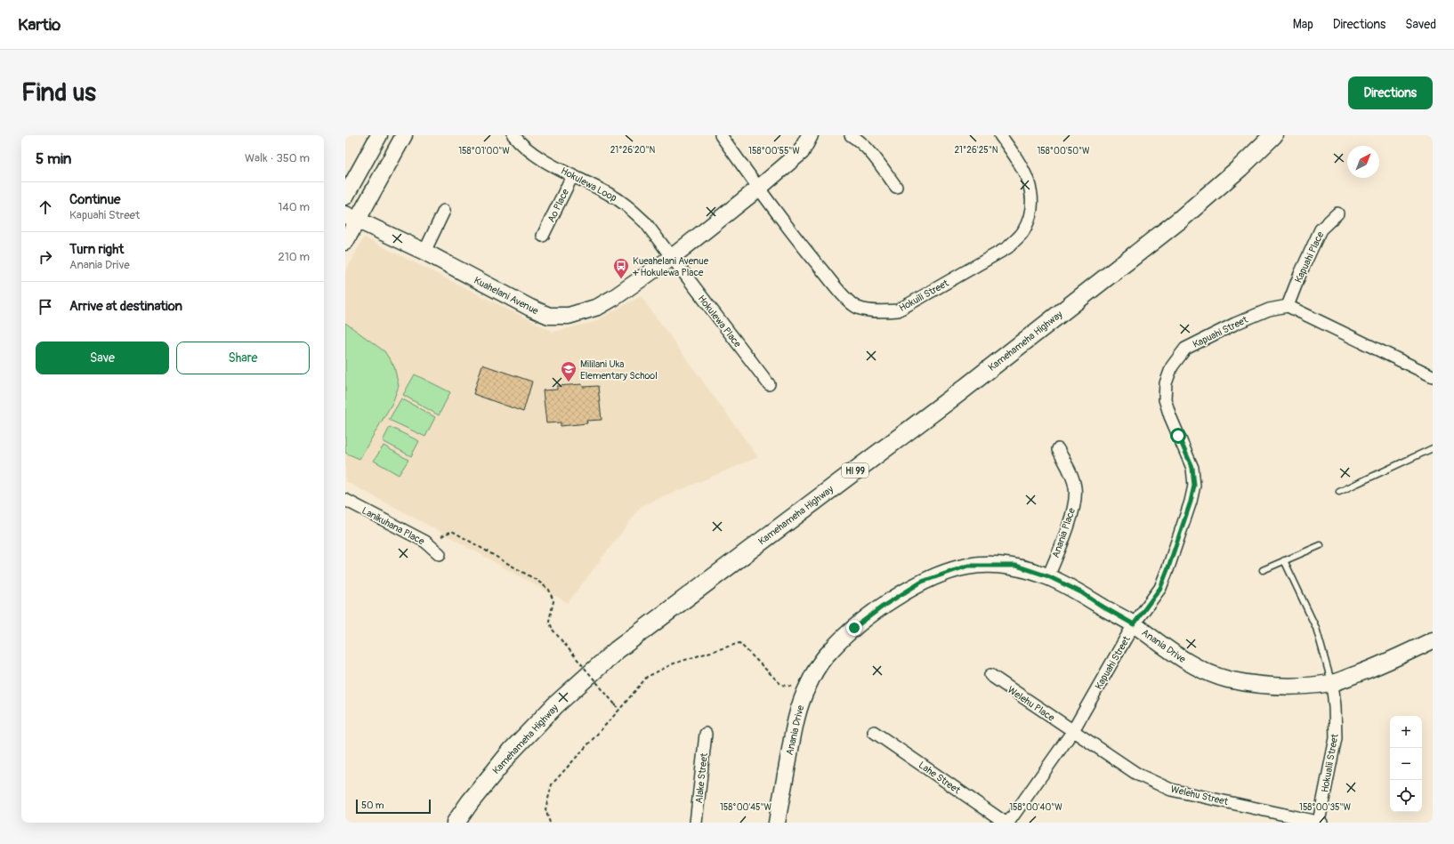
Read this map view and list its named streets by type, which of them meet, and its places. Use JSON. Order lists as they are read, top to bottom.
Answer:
{
  "streets": {
    "main road": ["Kamehameha Highway", "HI 99"],
    "street": [
      "Hokulewa Loop",
      "Ao Place",
      "Kapuahi Place",
      "Kuahelani Avenue",
      "Hokuili Street",
      "Hokulewa Place",
      "Kapuahi Street",
      "Lanikuhana Place",
      "Anania Place",
      "Anania Drive",
      "Welehu Place",
      "Hokualii Street",
      "Lahe Street",
      "Alake Street",
      "Welehu Street"
    ]
  },
  "crossings": [
    ["Hokulewa Loop", "Ao Place"],
    ["Hokulewa Loop", "Kuahelani Avenue"],
    ["Hokulewa Loop", "Hokulewa Place"],
    ["Kapuahi Place", "Kapuahi Street"],
    ["Kuahelani Avenue", "Hokuili Street"],
    ["Kuahelani Avenue", "Hokulewa Place"],
    ["Kapuahi Street", "Anania Drive"],
    ["Kapuahi Street", "Welehu Place"],
    ["Kapuahi Street", "Lahe Street"],
    ["Kapuahi Street", "Welehu Street"],
    ["Anania Place", "Anania Drive"],
    ["Anania Drive", "Hokualii Street"],
    ["Welehu Place", "Welehu Street"],
    ["Hokualii Street", "Welehu Street"]
  ],
  "places": {
    "bus stop": ["Kueahelani Avenue + Hokulewa Place"],
    "school or university": ["Mililani Uka Elementary School"]
  },
  "scale_bar": "50 m",
  "north": "top right",
  "page": {
    "header": "Kartio",
    "nav": ["Map", "Directions", "Saved"],
    "buttons": [
      "Directions",
      ["Save", "Share"]
    ],
    "title": "Find us",
    "heading": ["5 min", "Walk · 350 m"],
    "list": [
      ["Continue", "Kapuahi Street", "140 m"],
      ["Turn right", "Anania Drive", "210 m"],
      "Arrive at destination"
    ],
    "map_buttons": ["+", "−"],
    "scale": "50 m"
  },
  "coordinates": [
    "21°26'25\"N",
    "21°26'20\"N",
    "158°01'00\"W",
    "158°00'55\"W",
    "158°00'50\"W",
    "158°00'45\"W",
    "158°00'40\"W",
    "158°00'35\"W"
  ]
}
